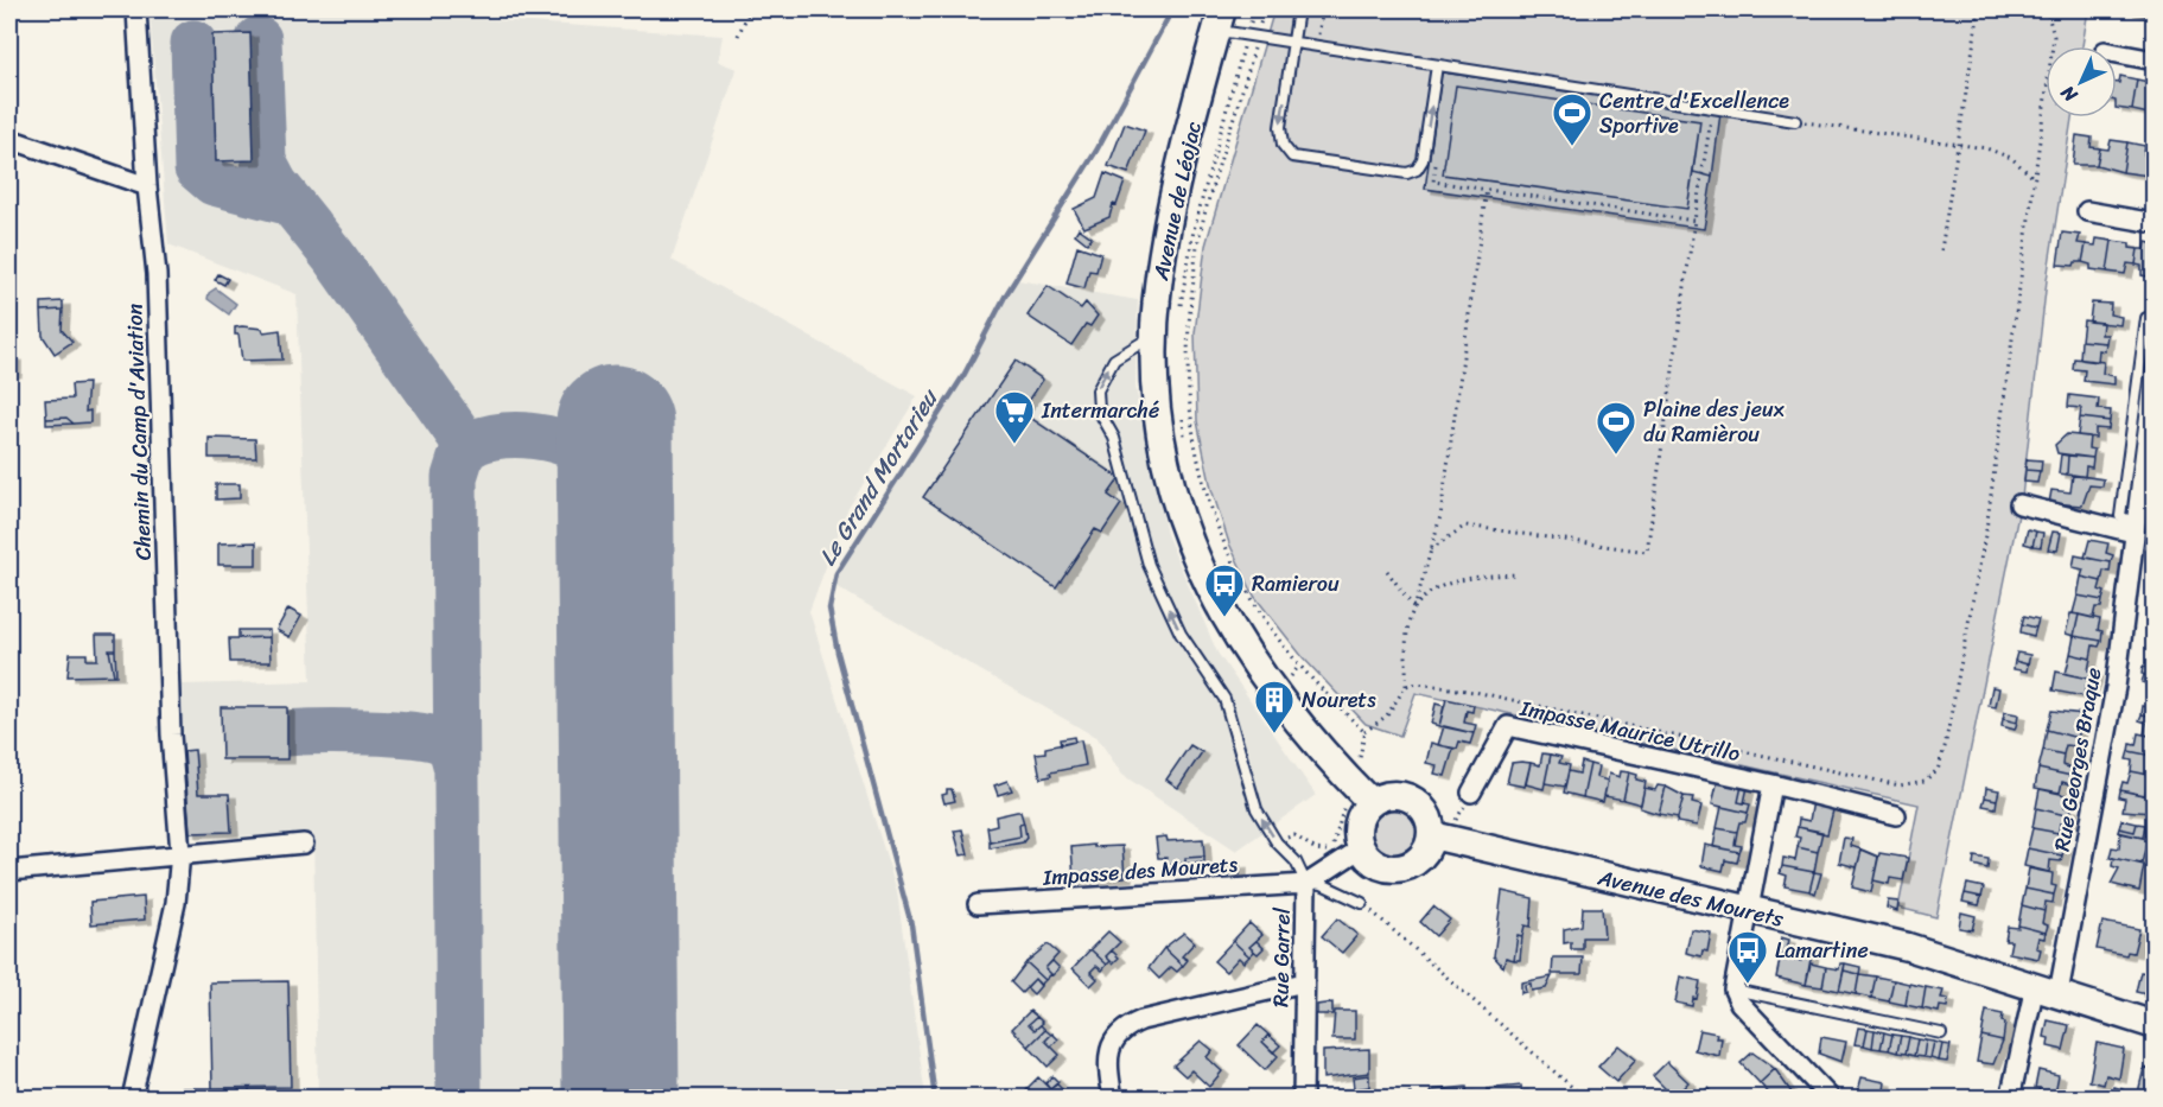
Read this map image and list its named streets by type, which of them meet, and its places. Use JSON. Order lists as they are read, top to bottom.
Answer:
{
  "streets": {
    "main road": ["Avenue de Léojac", "Avenue des Mourets"],
    "street": [
      "Chemin du Camp d'Aviation",
      "Impasse Maurice Utrillo",
      "Rue Georges Braque",
      "Impasse des Mourets",
      "Rue Garrel"
    ]
  },
  "crossings": [
    ["Avenue de Léojac", "Avenue des Mourets"],
    ["Avenue de Léojac", "Rue Garrel"],
    ["Rue Georges Braque", "Avenue des Mourets"],
    ["Impasse des Mourets", "Rue Garrel"],
    ["Avenue des Mourets", "Rue Garrel"]
  ],
  "water": ["Le Grand Mortarieu"],
  "places": {
    "sports": ["Centre d'Excellence Sportive", "Plaine des jeux du Ramièrou"],
    "supermarket": ["Intermarché"],
    "bus stop": ["Ramierou", "Lamartine"],
    "building": ["Nourets"]
  },
  "north": "bottom left"
}
